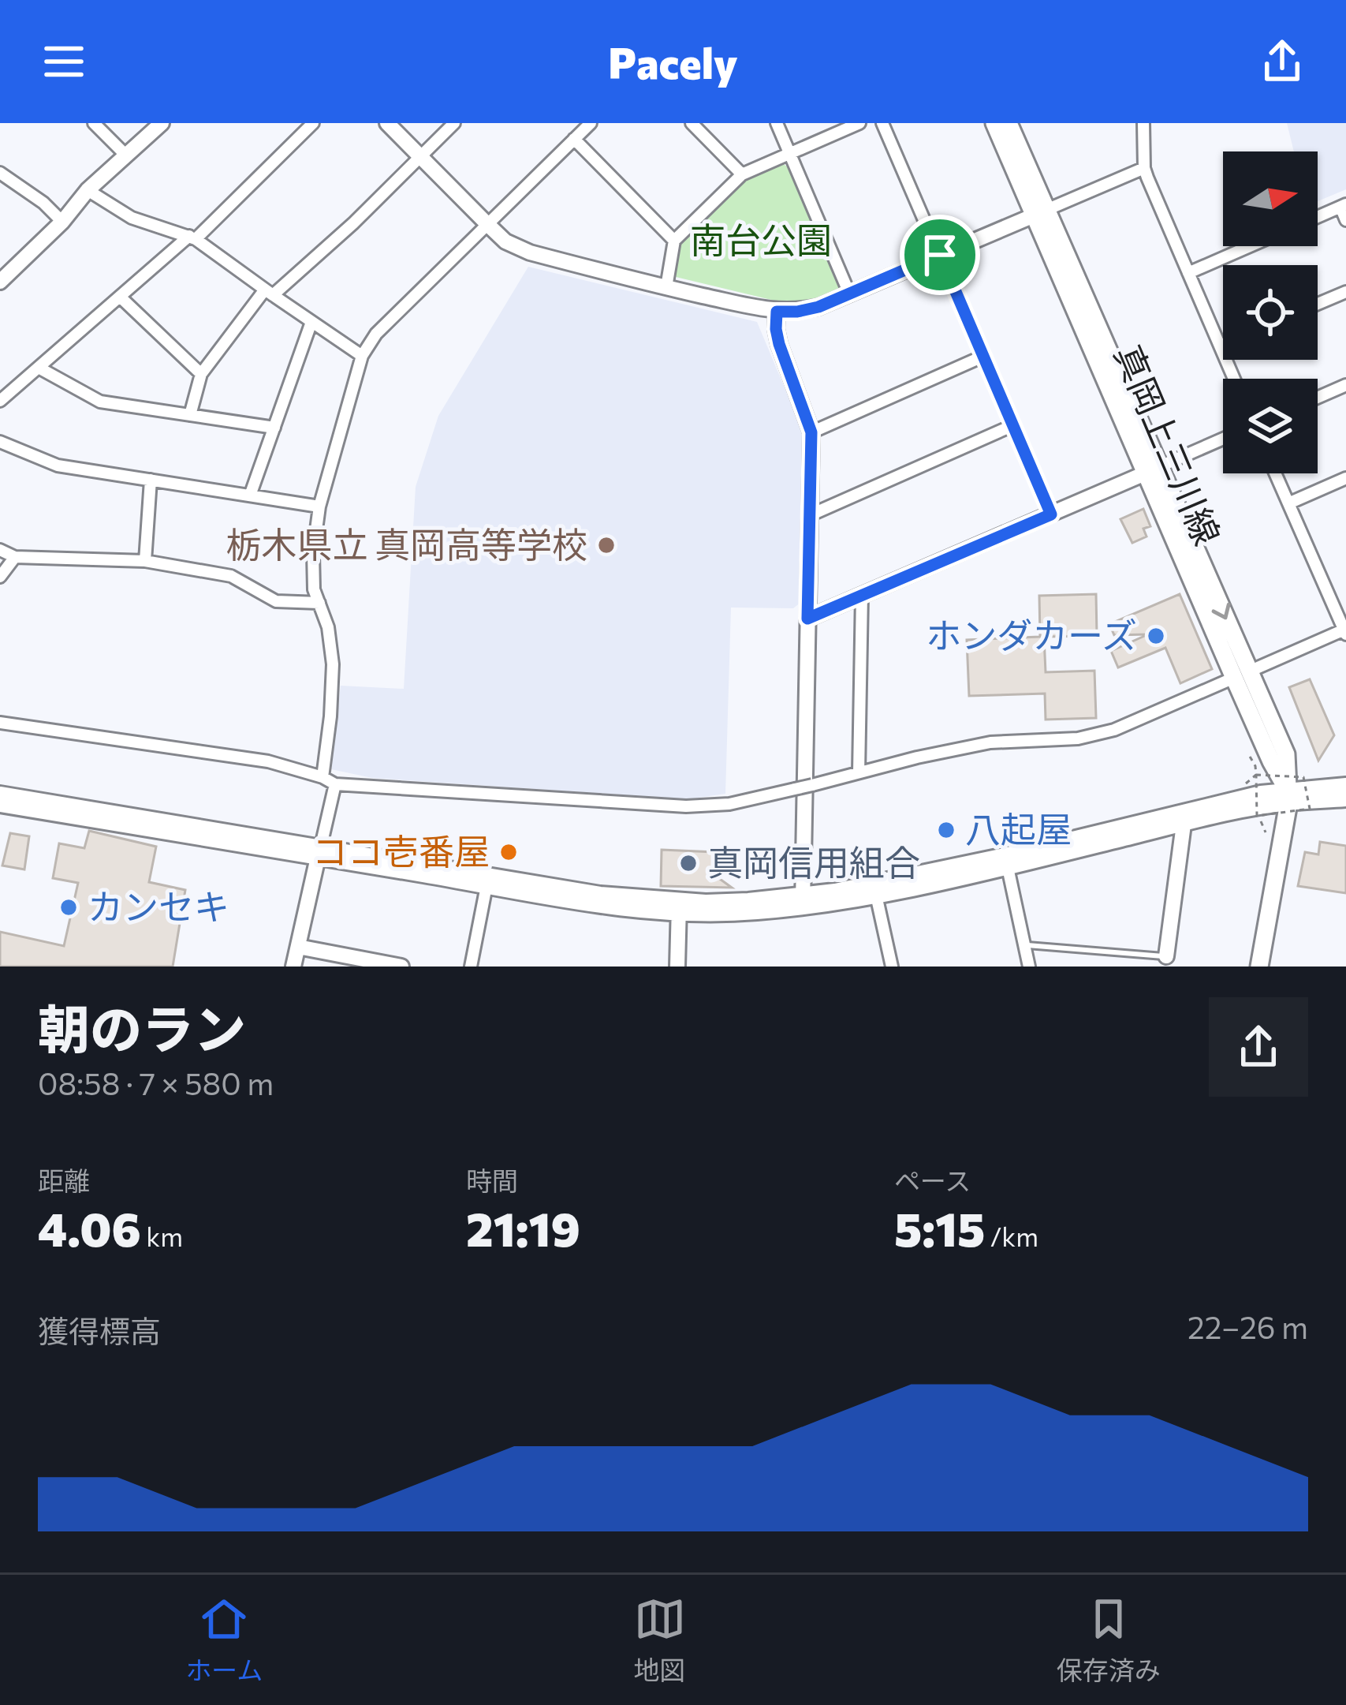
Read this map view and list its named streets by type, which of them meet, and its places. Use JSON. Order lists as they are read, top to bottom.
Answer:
{
  "streets": {
    "main road": ["真岡上三川線"]
  },
  "parks": ["南台公園"],
  "places": [
    "栃木県立 真岡高等学校",
    "ホンダカーズ",
    "八起屋",
    "ココ壱番屋",
    "真岡信用組合",
    "カンセキ"
  ],
  "north": "right",
  "page": {
    "header": "Pacely",
    "heading": ["朝のラン", "08:58 · 7 × 580 m"],
    "stats": [
      ["距離", "4.06 km"],
      ["時間", "21:19"],
      ["ペース", "5:15 /km"]
    ],
    "chart": ["獲得標高", "22–26 m"],
    "tabs": ["ホーム", "地図", "保存済み"]
  }
}
